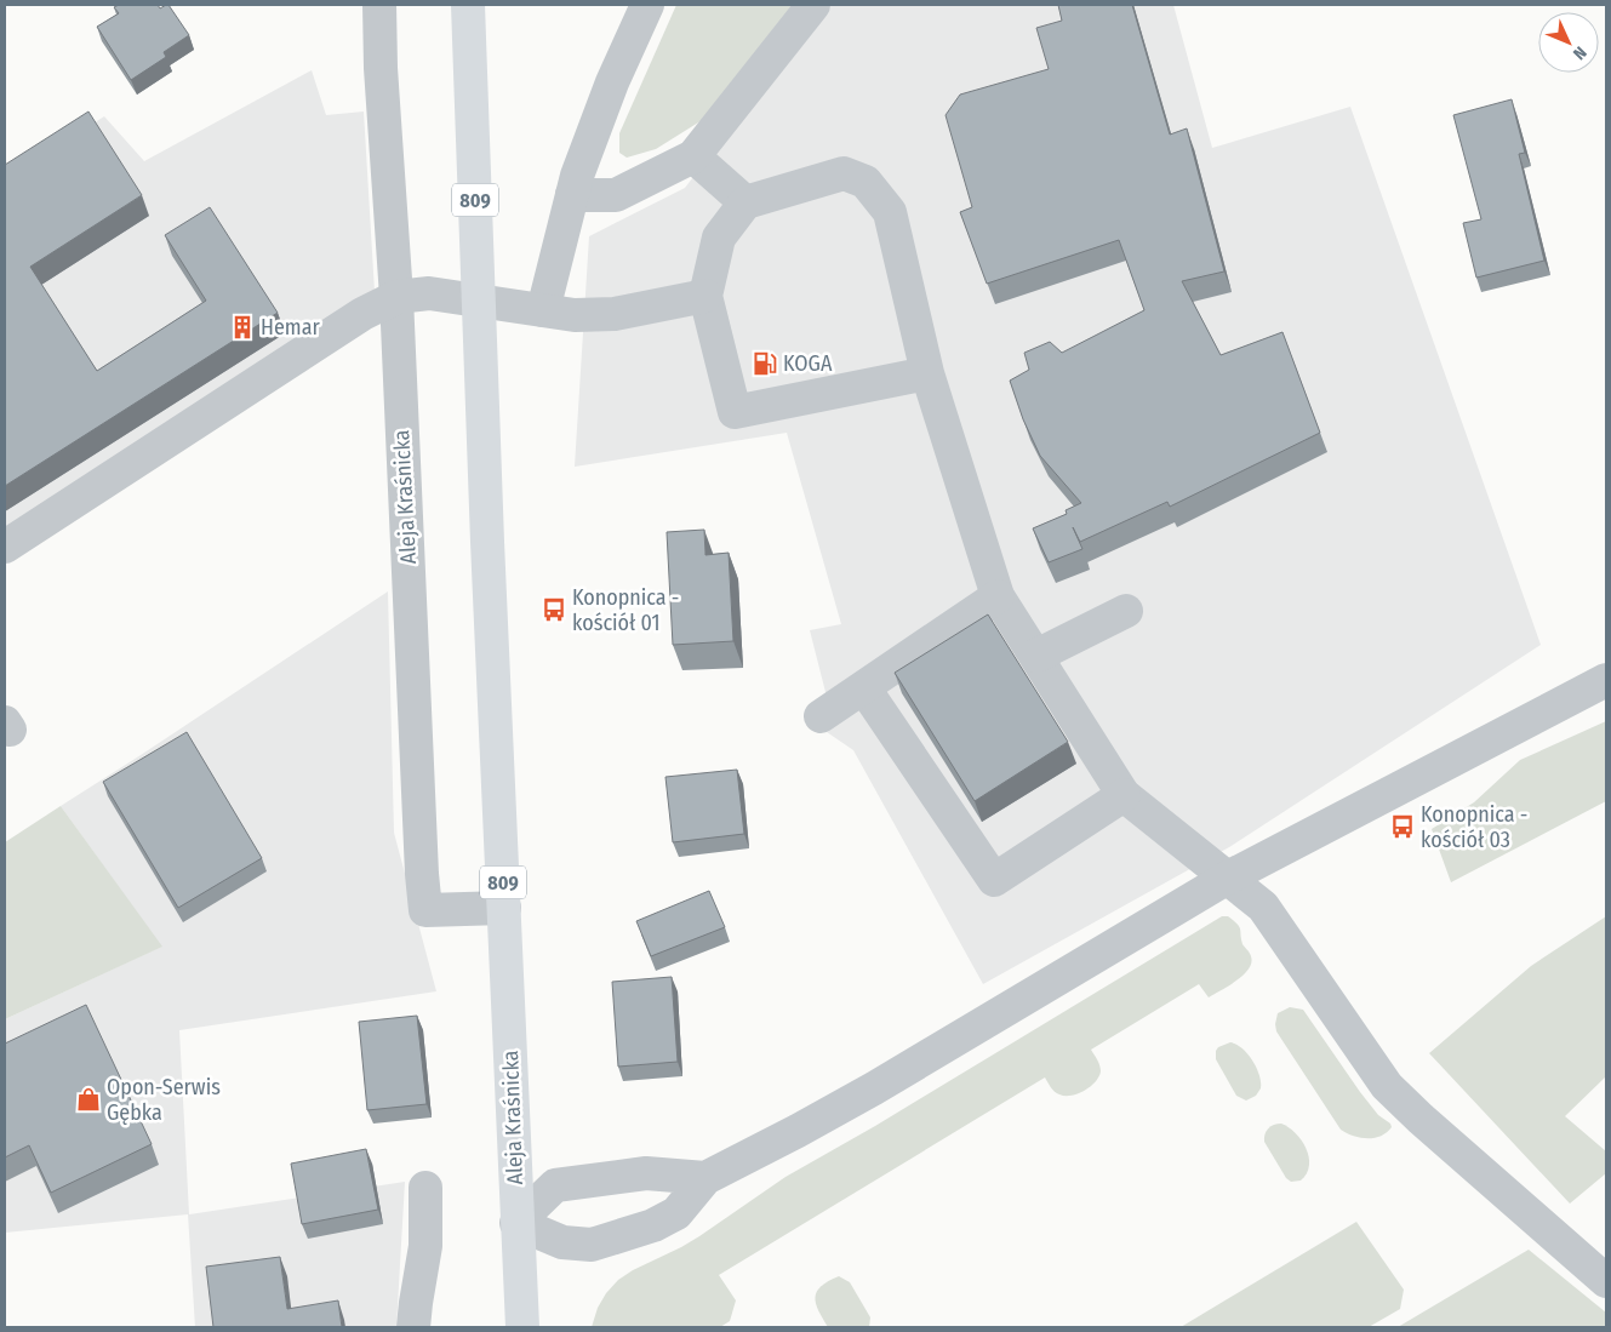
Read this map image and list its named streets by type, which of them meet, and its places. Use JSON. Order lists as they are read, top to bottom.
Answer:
{
  "streets": {
    "main road": ["809", "Aleja Kraśnicka"]
  },
  "places": {
    "building": ["Hemar"],
    "fuel station": ["KOGA"],
    "bus stop": ["Konopnica - kościół 01", "Konopnica - kościół 03"],
    "shop": ["Opon-Serwis Gębka"]
  },
  "north": "bottom right"
}
